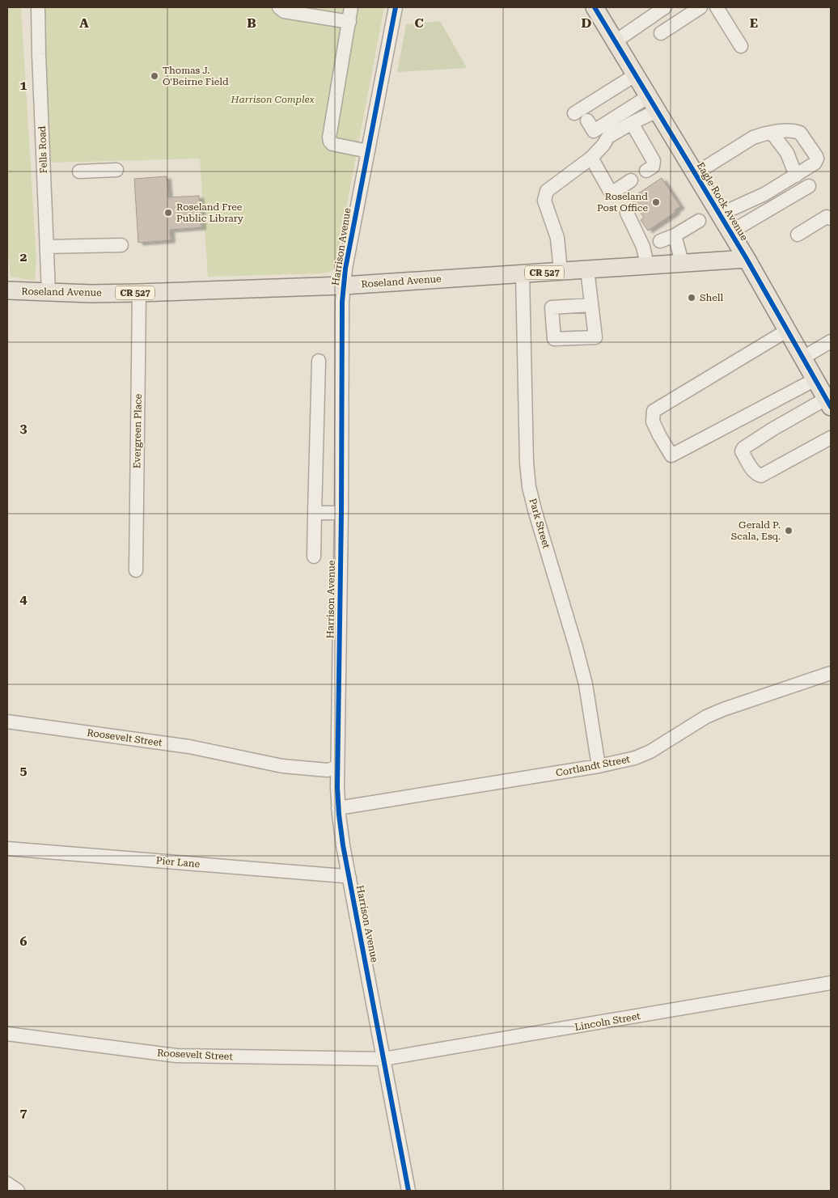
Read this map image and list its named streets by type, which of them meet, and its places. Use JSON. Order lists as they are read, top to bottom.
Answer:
{
  "streets": {
    "main road": ["Eagle Rock Avenue", "CR 527", "Roseland Avenue"],
    "street": [
      "Fells Road",
      "Harrison Avenue",
      "Evergreen Place",
      "Park Street",
      "Roosevelt Street",
      "Cortlandt Street",
      "Pier Lane",
      "Lincoln Street"
    ]
  },
  "crossings": [
    ["Fells Road", "Roseland Avenue"],
    ["Eagle Rock Avenue", "Roseland Avenue"],
    ["Harrison Avenue", "Roseland Avenue"],
    ["Harrison Avenue", "Roosevelt Street"],
    ["Harrison Avenue", "Cortlandt Street"],
    ["Harrison Avenue", "Pier Lane"],
    ["Harrison Avenue", "Lincoln Street"],
    ["Roseland Avenue", "Evergreen Place"],
    ["Roseland Avenue", "Park Street"],
    ["Park Street", "Cortlandt Street"],
    ["Roosevelt Street", "Lincoln Street"]
  ],
  "parks": ["Harrison Complex"],
  "places": [
    "Thomas J. O'Beirne Field",
    "Roseland Post Office",
    "Roseland Free Public Library",
    "Shell",
    "Gerald P. Scala, Esq."
  ],
  "grid": {
    "columns": [
      "A",
      "B",
      "C",
      "D",
      "E"
    ],
    "rows": [
      "1",
      "2",
      "3",
      "4",
      "5",
      "6",
      "7"
    ]
  }
}
